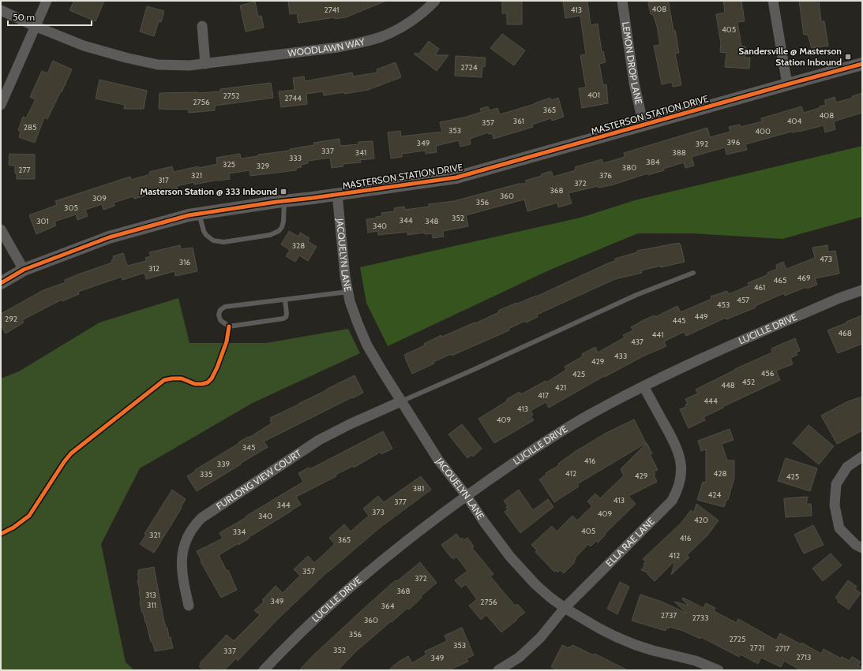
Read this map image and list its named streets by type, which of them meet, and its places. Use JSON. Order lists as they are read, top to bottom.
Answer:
{
  "streets": {
    "street": [
      "WOODLAWN WAY",
      "LEMON DROP LANE",
      "MASTERSON STATION DRIVE",
      "JACQUELYN LANE",
      "LUCILLE DRIVE",
      "FURLONG VIEW COURT",
      "ELLA RAE LANE"
    ]
  },
  "crossings": [
    ["LEMON DROP LANE", "MASTERSON STATION DRIVE"],
    ["MASTERSON STATION DRIVE", "JACQUELYN LANE"],
    ["JACQUELYN LANE", "LUCILLE DRIVE"],
    ["JACQUELYN LANE", "FURLONG VIEW COURT"],
    ["JACQUELYN LANE", "ELLA RAE LANE"],
    ["LUCILLE DRIVE", "ELLA RAE LANE"]
  ],
  "places": {
    "transit": ["Sandersville @ Masterson Station Inbound", "Masterson Station @ 333 Inbound"]
  },
  "house_numbers": [
    "408",
    "2741",
    "413",
    "405",
    "2724",
    "401",
    "2752",
    "2744",
    "2756",
    "365",
    "408",
    "361",
    "404",
    "357",
    "285",
    "353",
    "400",
    "396",
    "349",
    "392",
    "337",
    "341",
    "388",
    "333",
    "384",
    "325",
    "329",
    "380",
    "277",
    "321",
    "376",
    "317",
    "372",
    "368",
    "360",
    "309",
    "356",
    "305",
    "352",
    "344",
    "301",
    "348",
    "340",
    "328",
    "473",
    "316",
    "312",
    "469",
    "465",
    "461",
    "457",
    "453",
    "449",
    "292",
    "445",
    "468",
    "441",
    "437",
    "433",
    "429",
    "456",
    "425",
    "452",
    "448",
    "421",
    "417",
    "444",
    "413",
    "409",
    "345",
    "416",
    "339",
    "412",
    "428",
    "335",
    "429",
    "425",
    "381",
    "424",
    "413",
    "377",
    "344",
    "373",
    "409",
    "340",
    "420",
    "405",
    "334",
    "321",
    "416",
    "365",
    "412",
    "357",
    "372",
    "368",
    "313",
    "349",
    "2756",
    "311",
    "364",
    "2737",
    "2733",
    "360",
    "356",
    "2725",
    "353",
    "2721",
    "2717",
    "352",
    "337",
    "2713",
    "349"
  ],
  "scale_bar": "50 m"
}
